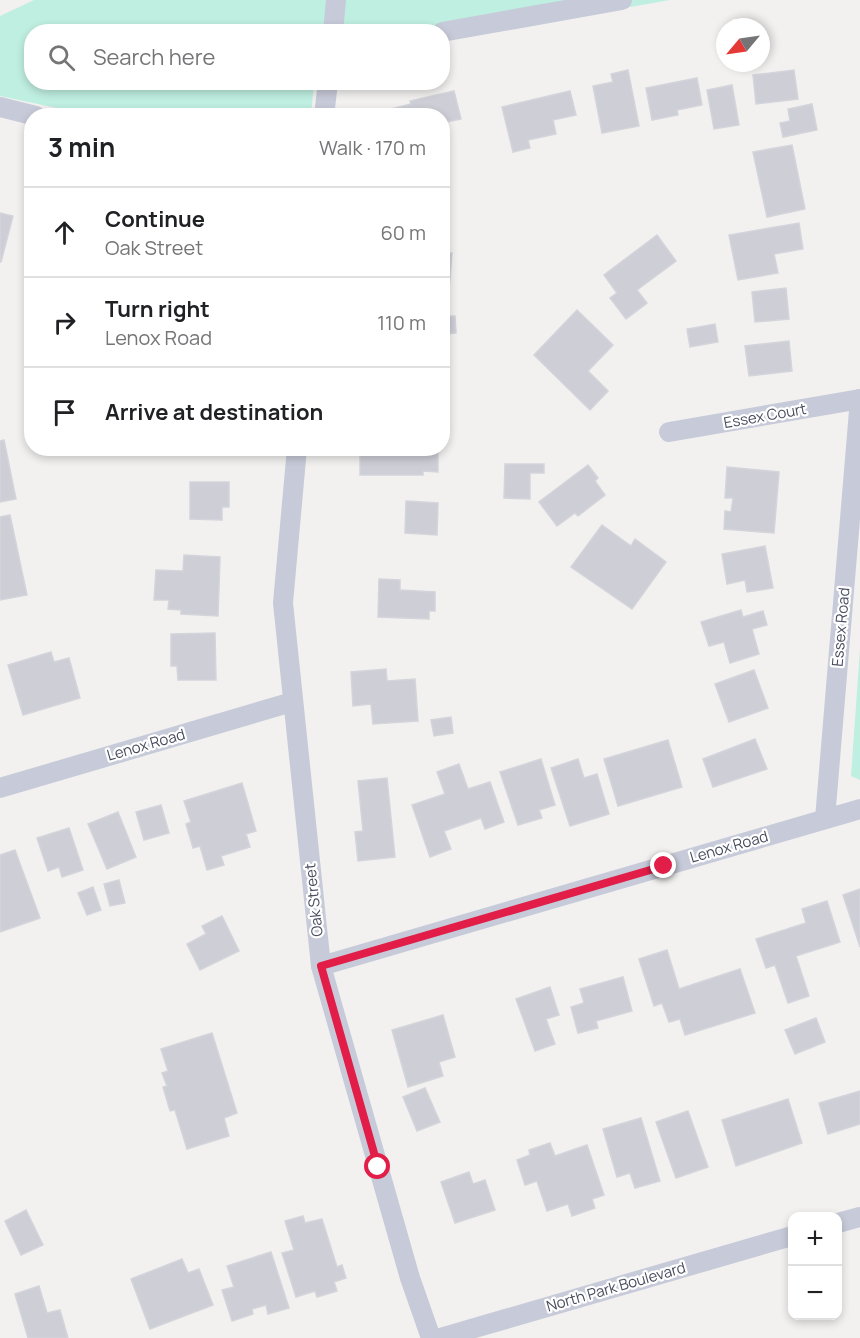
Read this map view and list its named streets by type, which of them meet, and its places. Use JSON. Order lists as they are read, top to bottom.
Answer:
{
  "streets": {
    "street": [
      "Essex Court",
      "Essex Road",
      "Lenox Road",
      "Oak Street",
      "North Park Boulevard"
    ]
  },
  "crossings": [
    ["Essex Court", "Essex Road"],
    ["Essex Road", "Lenox Road"],
    ["Lenox Road", "Oak Street"]
  ],
  "north": "bottom left",
  "page": {
    "search": "Search here",
    "heading": ["3 min", "Walk · 170 m"],
    "list": [
      ["Continue", "Oak Street", "60 m"],
      ["Turn right", "Lenox Road", "110 m"],
      "Arrive at destination"
    ],
    "map_buttons": ["+", "−"]
  }
}
